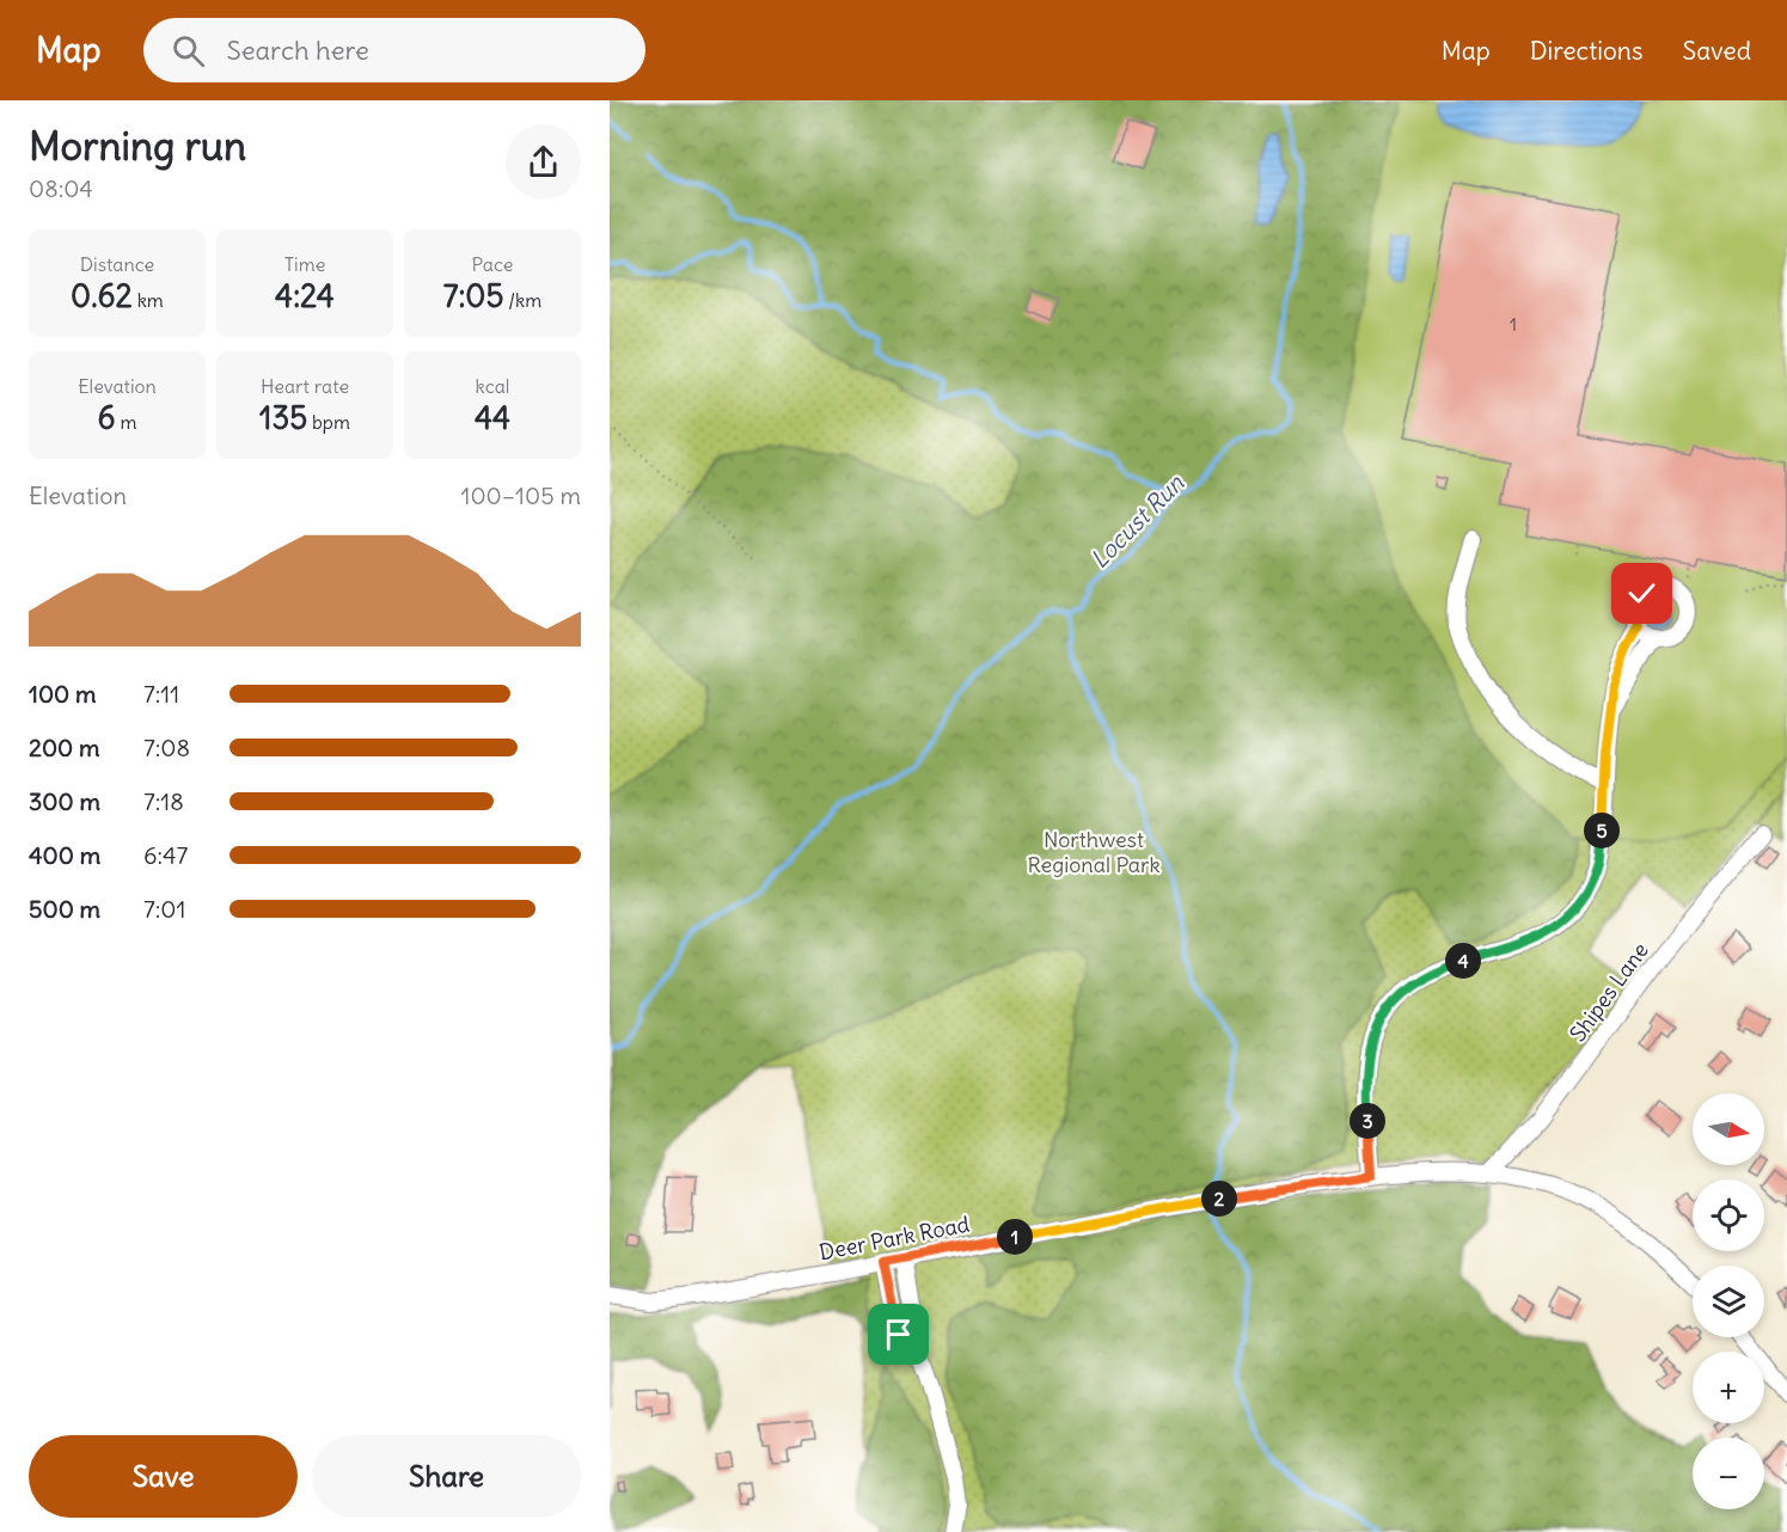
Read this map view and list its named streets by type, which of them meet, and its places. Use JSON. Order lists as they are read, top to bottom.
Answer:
{
  "streets": {
    "street": ["Shipes Lane", "Deer Park Road"]
  },
  "crossings": [
    ["Shipes Lane", "Deer Park Road"]
  ],
  "water": ["Locust Run"],
  "parks": ["Northwest Regional Park"],
  "house_numbers": ["1"],
  "north": "right",
  "page": {
    "header": "Map",
    "search": "Search here",
    "nav": ["Map", "Directions", "Saved"],
    "heading": ["Morning run", "08:04"],
    "stats": [
      ["Distance", "0.62 km"],
      ["Time", "4:24"],
      ["Pace", "7:05 /km"],
      ["Elevation", "6 m"],
      ["Heart rate", "135 bpm"],
      ["kcal", "44"]
    ],
    "chart": ["Elevation", "100–105 m"],
    "list": [
      {
        "name": "100 m",
        "note": "7:11"
      },
      {
        "name": "200 m",
        "note": "7:08"
      },
      {
        "name": "300 m",
        "note": "7:18"
      },
      {
        "name": "400 m",
        "note": "6:47"
      },
      {
        "name": "500 m",
        "note": "7:01"
      }
    ],
    "pins": [
      "5",
      "4",
      "3",
      "2",
      "1"
    ],
    "map_buttons": ["+", "−"],
    "buttons": ["Save", "Share"]
  }
}
